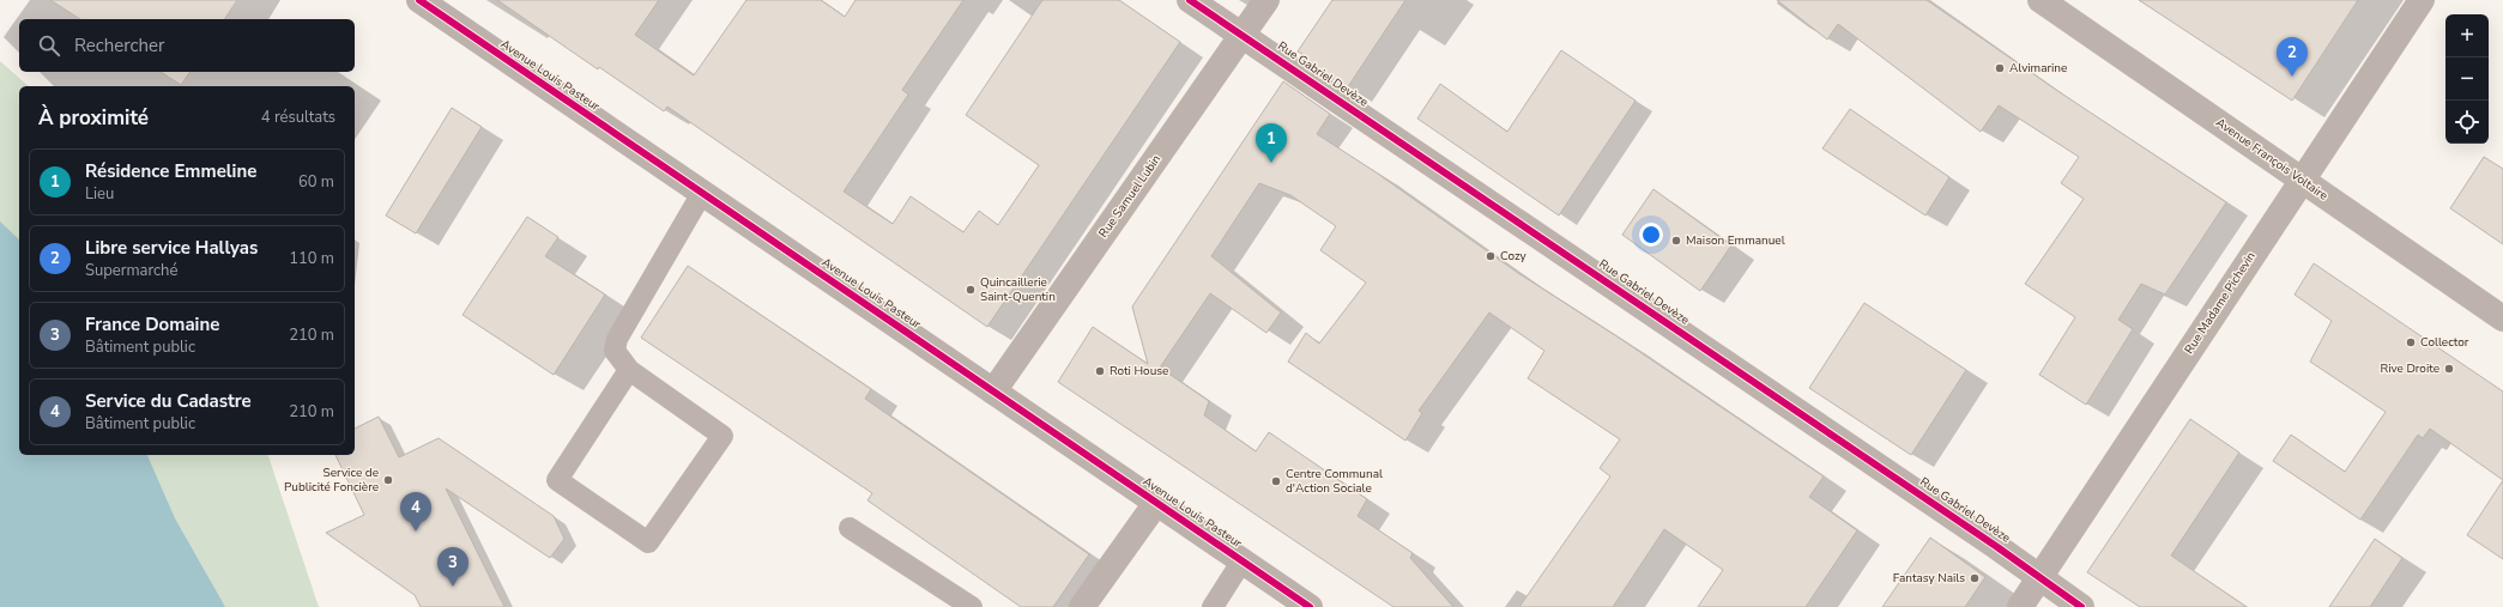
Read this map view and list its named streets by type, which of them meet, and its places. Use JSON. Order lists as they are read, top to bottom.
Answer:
{
  "streets": {
    "street": [
      "Rue Gabriel Devèze",
      "Avenue Louis Pasteur",
      "Avenue François Voltaire",
      "Rue Samuel Lubin",
      "Rue Madame Pichevin"
    ]
  },
  "crossings": [
    ["Rue Gabriel Devèze", "Rue Samuel Lubin"],
    ["Rue Gabriel Devèze", "Rue Madame Pichevin"],
    ["Avenue Louis Pasteur", "Rue Samuel Lubin"],
    ["Avenue François Voltaire", "Rue Madame Pichevin"]
  ],
  "places": [
    "Alvimarine",
    "Maison Emmanuel",
    "Cozy",
    "Quincaillerie Saint-Quentin",
    "Collector",
    "Rive Droite",
    "Roti House",
    "Service de Publicité Foncière",
    "Centre Communal d'Action Sociale",
    "Fantasy Nails"
  ],
  "page": {
    "map_buttons": ["+", "−"],
    "search": "Rechercher",
    "pins": [
      "2",
      "1",
      "4",
      "3"
    ],
    "heading": ["À proximité", "4 résultats"],
    "list": [
      {
        "mark": "1",
        "name": "Résidence Emmeline",
        "note": "Lieu",
        "value": "60 m"
      },
      {
        "mark": "2",
        "name": "Libre service Hallyas",
        "note": "Supermarché",
        "value": "110 m"
      },
      {
        "mark": "3",
        "name": "France Domaine",
        "note": "Bâtiment public",
        "value": "210 m"
      },
      {
        "mark": "4",
        "name": "Service du Cadastre",
        "note": "Bâtiment public",
        "value": "210 m"
      }
    ]
  }
}
